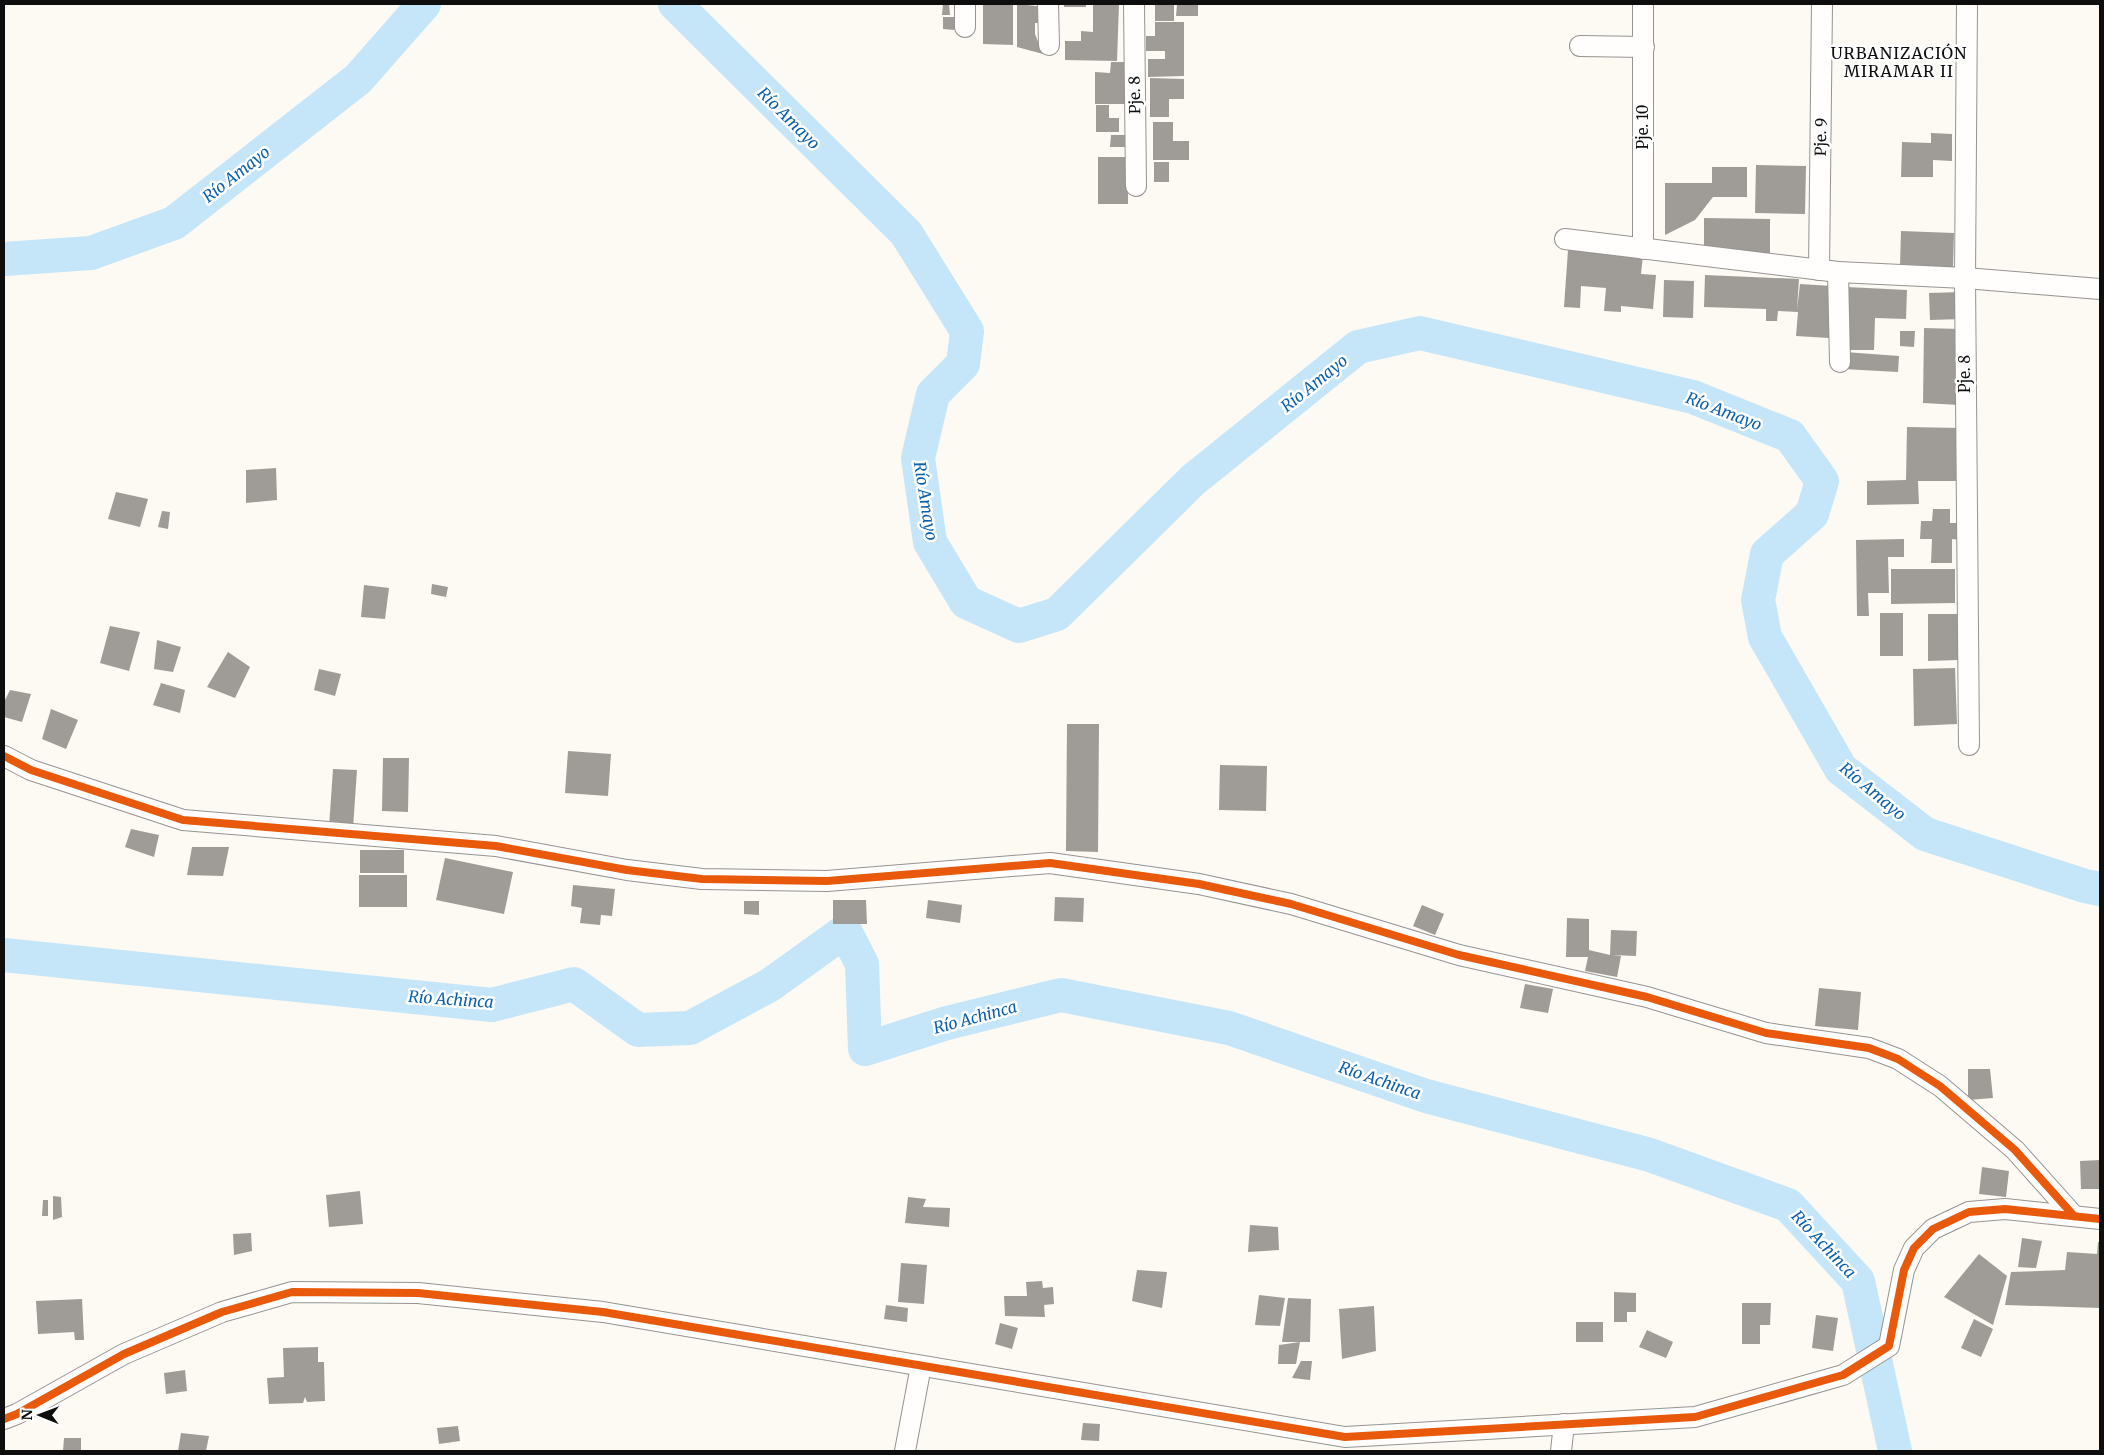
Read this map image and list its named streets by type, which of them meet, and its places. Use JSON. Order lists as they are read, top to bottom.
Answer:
{
  "streets": {
    "street": ["Pje. 8", "Pje. 10", "Pje. 9"]
  },
  "districts": ["URBANIZACIÓN MIRAMAR II"],
  "water": ["Río Amayo", "Río Achinca"],
  "north": "left"
}
